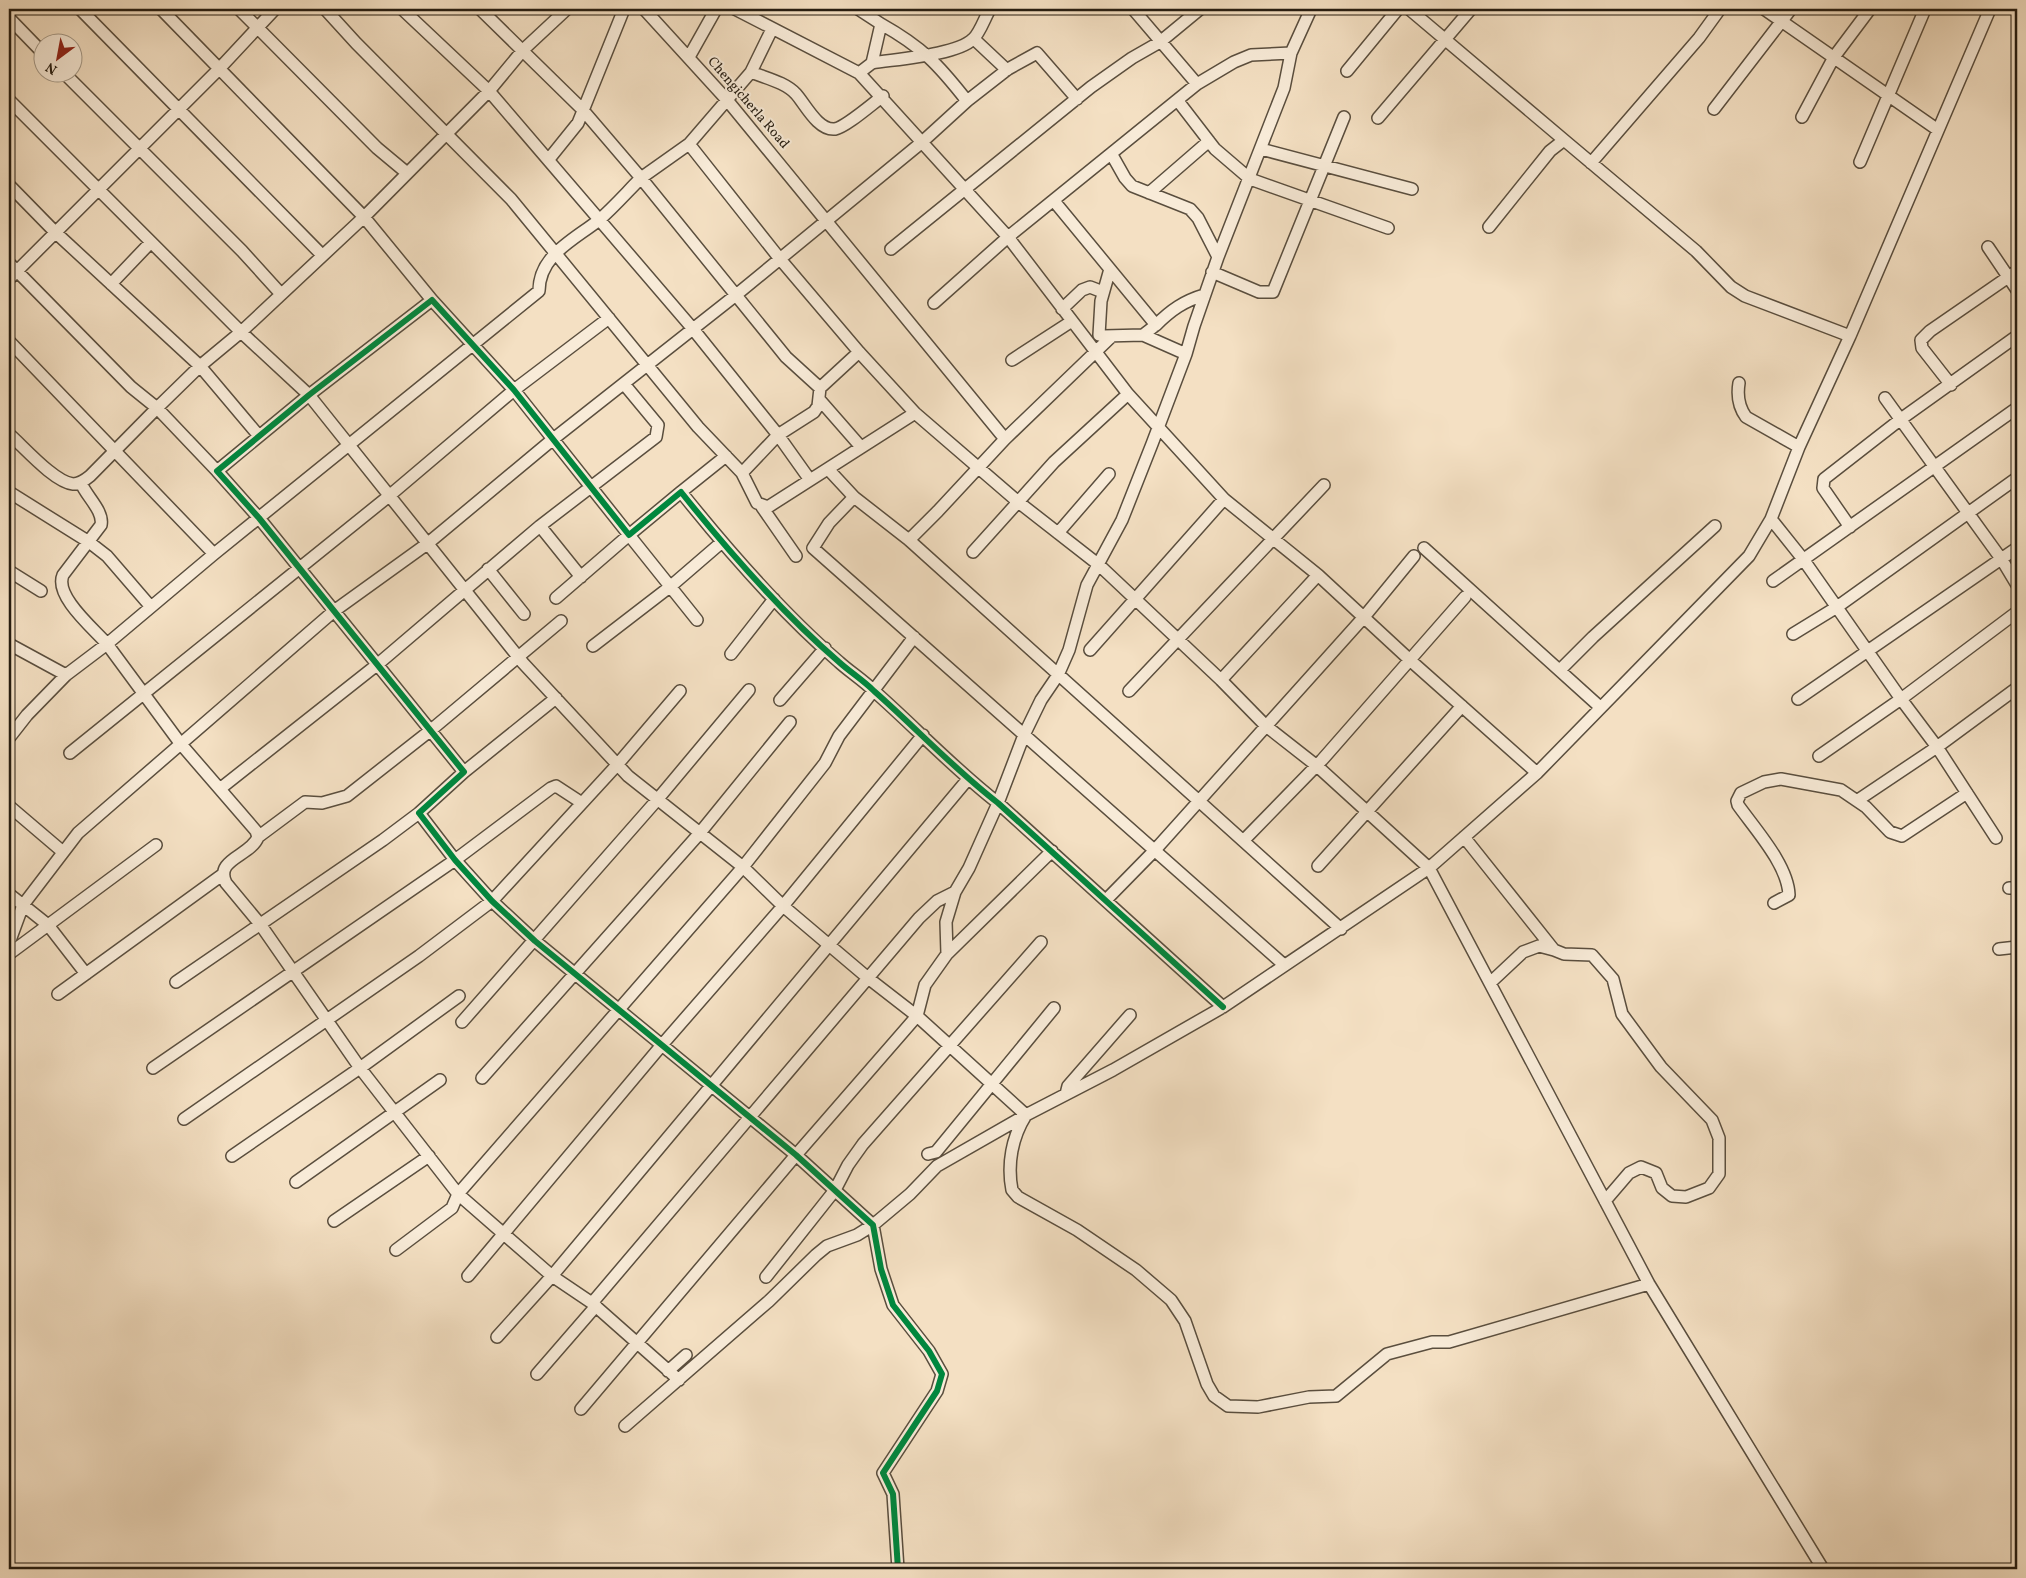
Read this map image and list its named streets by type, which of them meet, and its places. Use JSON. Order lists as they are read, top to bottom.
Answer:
{
  "streets": {
    "street": ["Chengicherla Road"]
  },
  "north": "bottom left"
}
